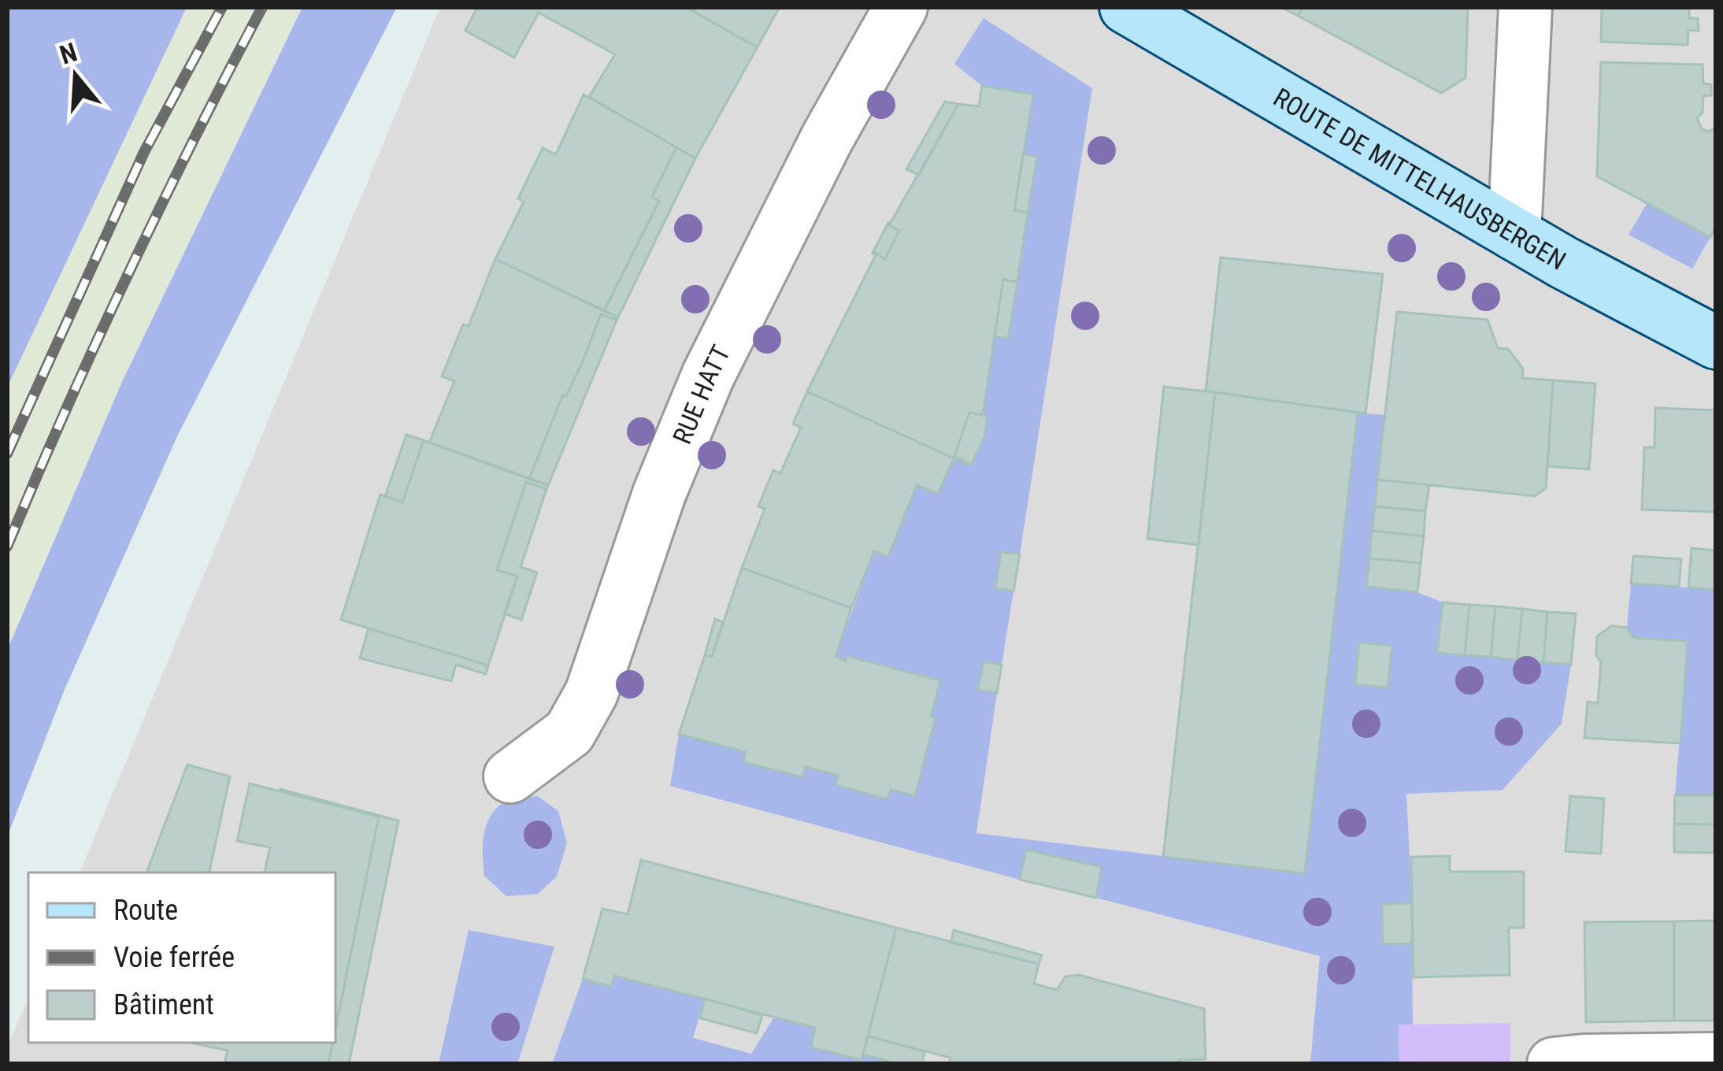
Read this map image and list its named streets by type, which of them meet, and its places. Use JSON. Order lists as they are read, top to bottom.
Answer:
{
  "streets": {
    "main road": ["ROUTE DE MITTELHAUSBERGEN"],
    "street": ["RUE HATT"]
  },
  "legend": ["Route", "Voie ferrée", "Bâtiment"],
  "north": "top"
}
